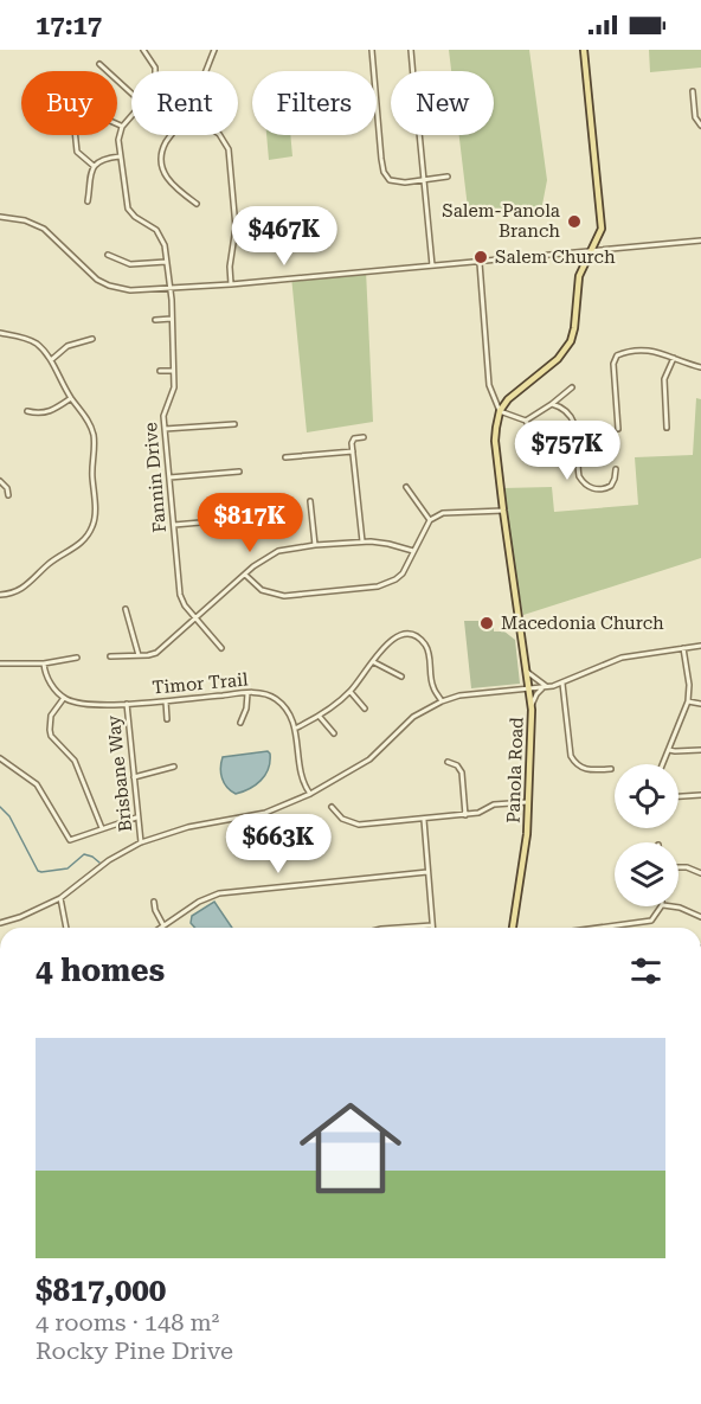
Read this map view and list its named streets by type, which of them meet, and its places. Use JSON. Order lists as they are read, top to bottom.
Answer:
{
  "streets": {
    "main road": ["Panola Road"],
    "street": ["Fannin Drive", "Timor Trail", "Brisbane Way"]
  },
  "crossings": [
    ["Timor Trail", "Brisbane Way"]
  ],
  "places": ["Salem-Panola Branch", "Salem Church", "Macedonia Church"],
  "page": {
    "status": "17:17",
    "chip": [
      "Buy",
      "Rent",
      "Filters",
      "New"
    ],
    "price": [
      "$467K",
      "$757K",
      "$817K",
      "$663K"
    ],
    "heading": "4 homes",
    "list": [
      {
        "name": "$817,000",
        "note": "4 rooms · 148 m² · Rocky Pine Drive"
      }
    ]
  }
}
